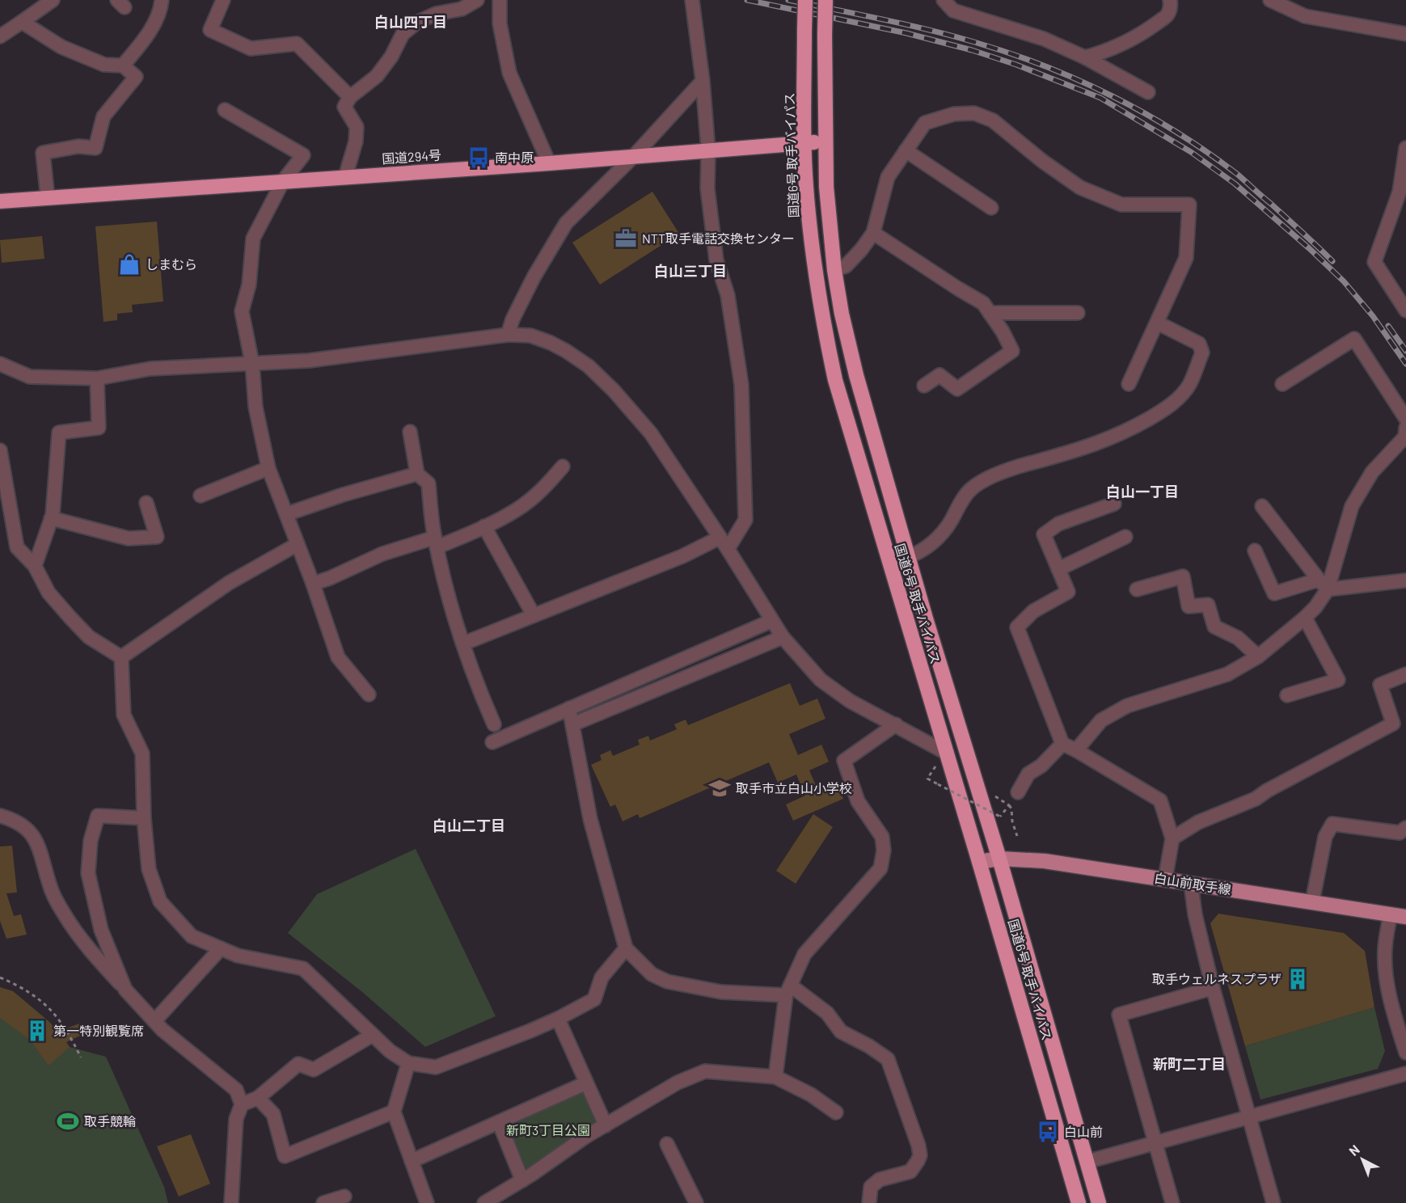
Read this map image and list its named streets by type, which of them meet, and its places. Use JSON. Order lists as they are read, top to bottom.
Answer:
{
  "streets": {
    "highway": ["国道6号 取手バイパス", "国道294号"],
    "main road": ["白山前取手線"]
  },
  "crossings": [
    ["国道6号 取手バイパス", "国道294号"],
    ["国道6号 取手バイパス", "白山前取手線"]
  ],
  "districts": [
    "白山四丁目",
    "白山三丁目",
    "白山一丁目",
    "白山二丁目",
    "新町二丁目"
  ],
  "parks": ["新町3丁目公園"],
  "places": {
    "bus stop": ["南中原", "白山前"],
    "office": ["NTT取手電話交換センター"],
    "shop": ["しまむら"],
    "school or university": ["取手市立白山小学校"],
    "building": ["取手ウェルネスプラザ", "第一特別観覧席"],
    "sports": ["取手競輪"]
  },
  "north": "top left"
}
